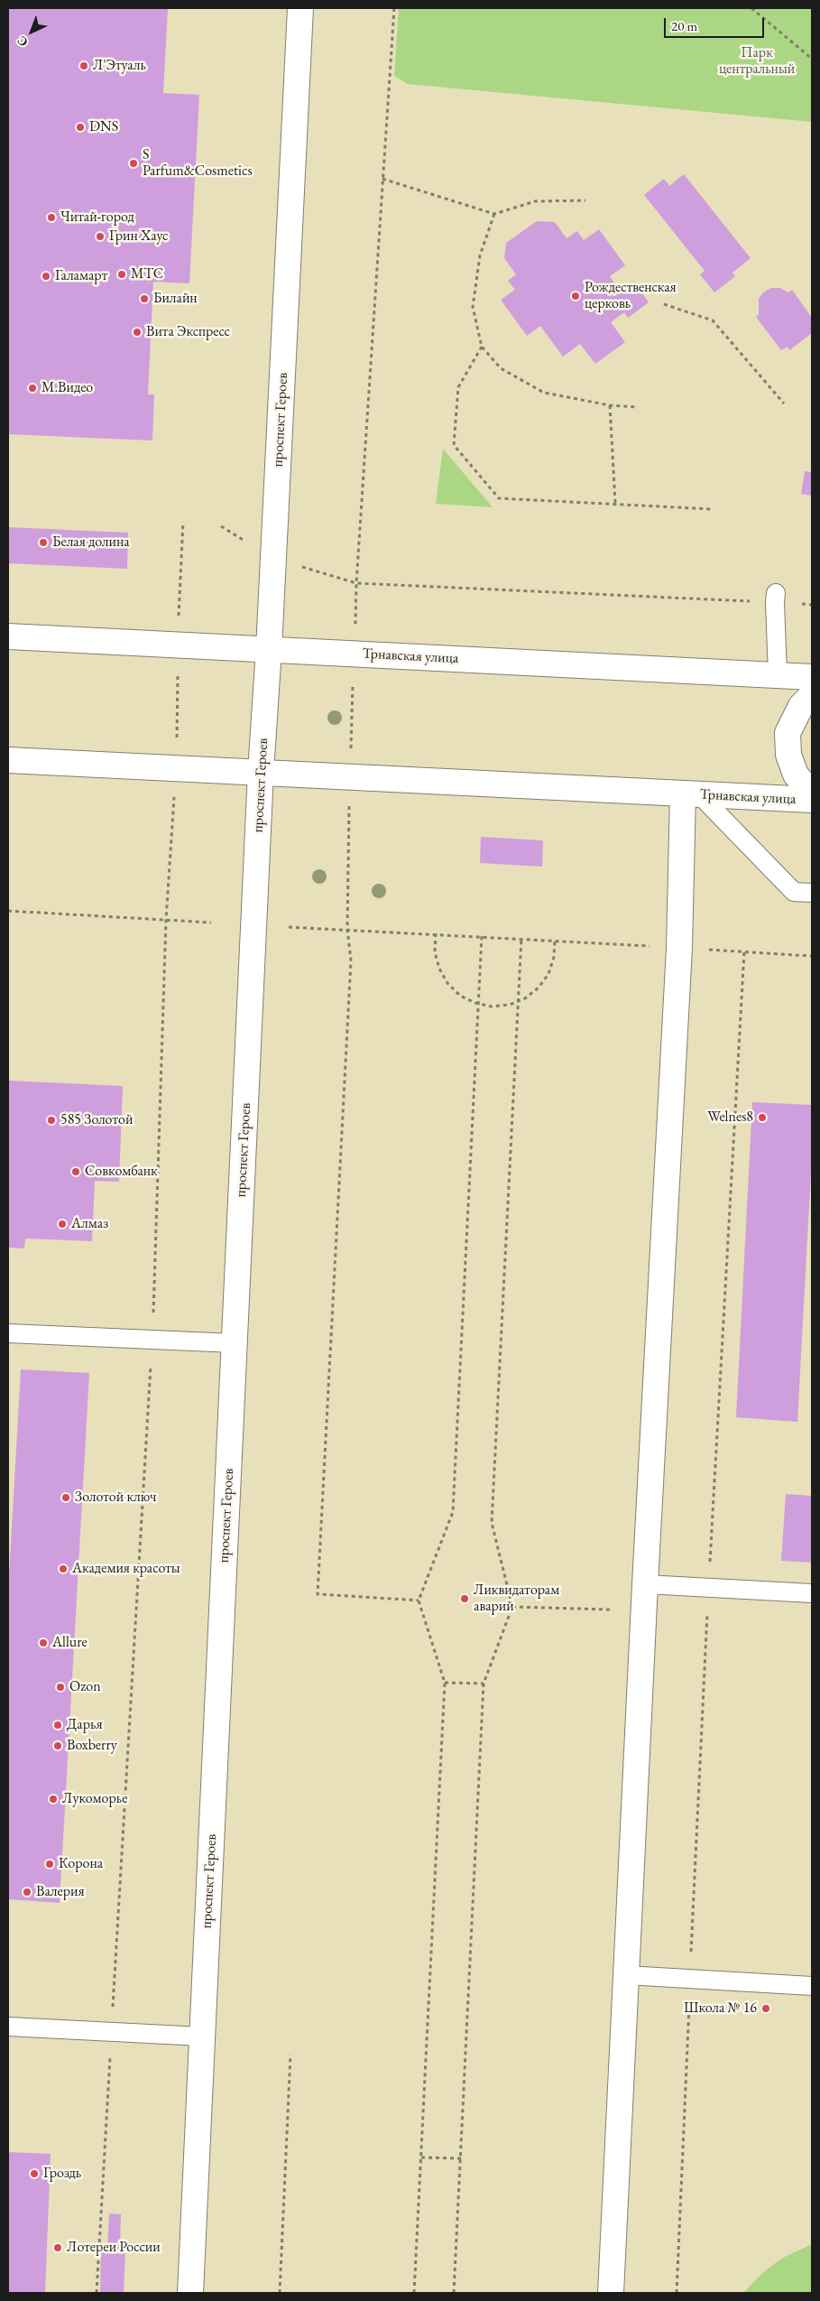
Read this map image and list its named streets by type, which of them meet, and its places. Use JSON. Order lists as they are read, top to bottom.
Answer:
{
  "streets": {
    "street": ["проспект Героев", "Трнавская улица"]
  },
  "crossings": [
    ["проспект Героев", "Трнавская улица"]
  ],
  "parks": ["Парк центральный"],
  "places": [
    "Л'Этуаль",
    "DNS",
    "S Parfum&Cosmetics",
    "Читай-город",
    "Грин Хаус",
    "МТС",
    "Галамарт",
    "Рождественская церковь",
    "Билайн",
    "Вита Экспресс",
    "М.Видео",
    "Белая долина",
    "Welnes8",
    "585 Золотой",
    "Совкомбанк",
    "Алмаз",
    "Золотой ключ",
    "Академия красоты",
    "Ликвидаторам аварий",
    "Allure",
    "Ozon",
    "Дарья",
    "Boxberry",
    "Лукоморье",
    "Корона",
    "Валерия",
    "Школа № 16",
    "Гроздь",
    "Лотереи России"
  ],
  "scale_bar": "20 m",
  "north": "bottom left"
}
